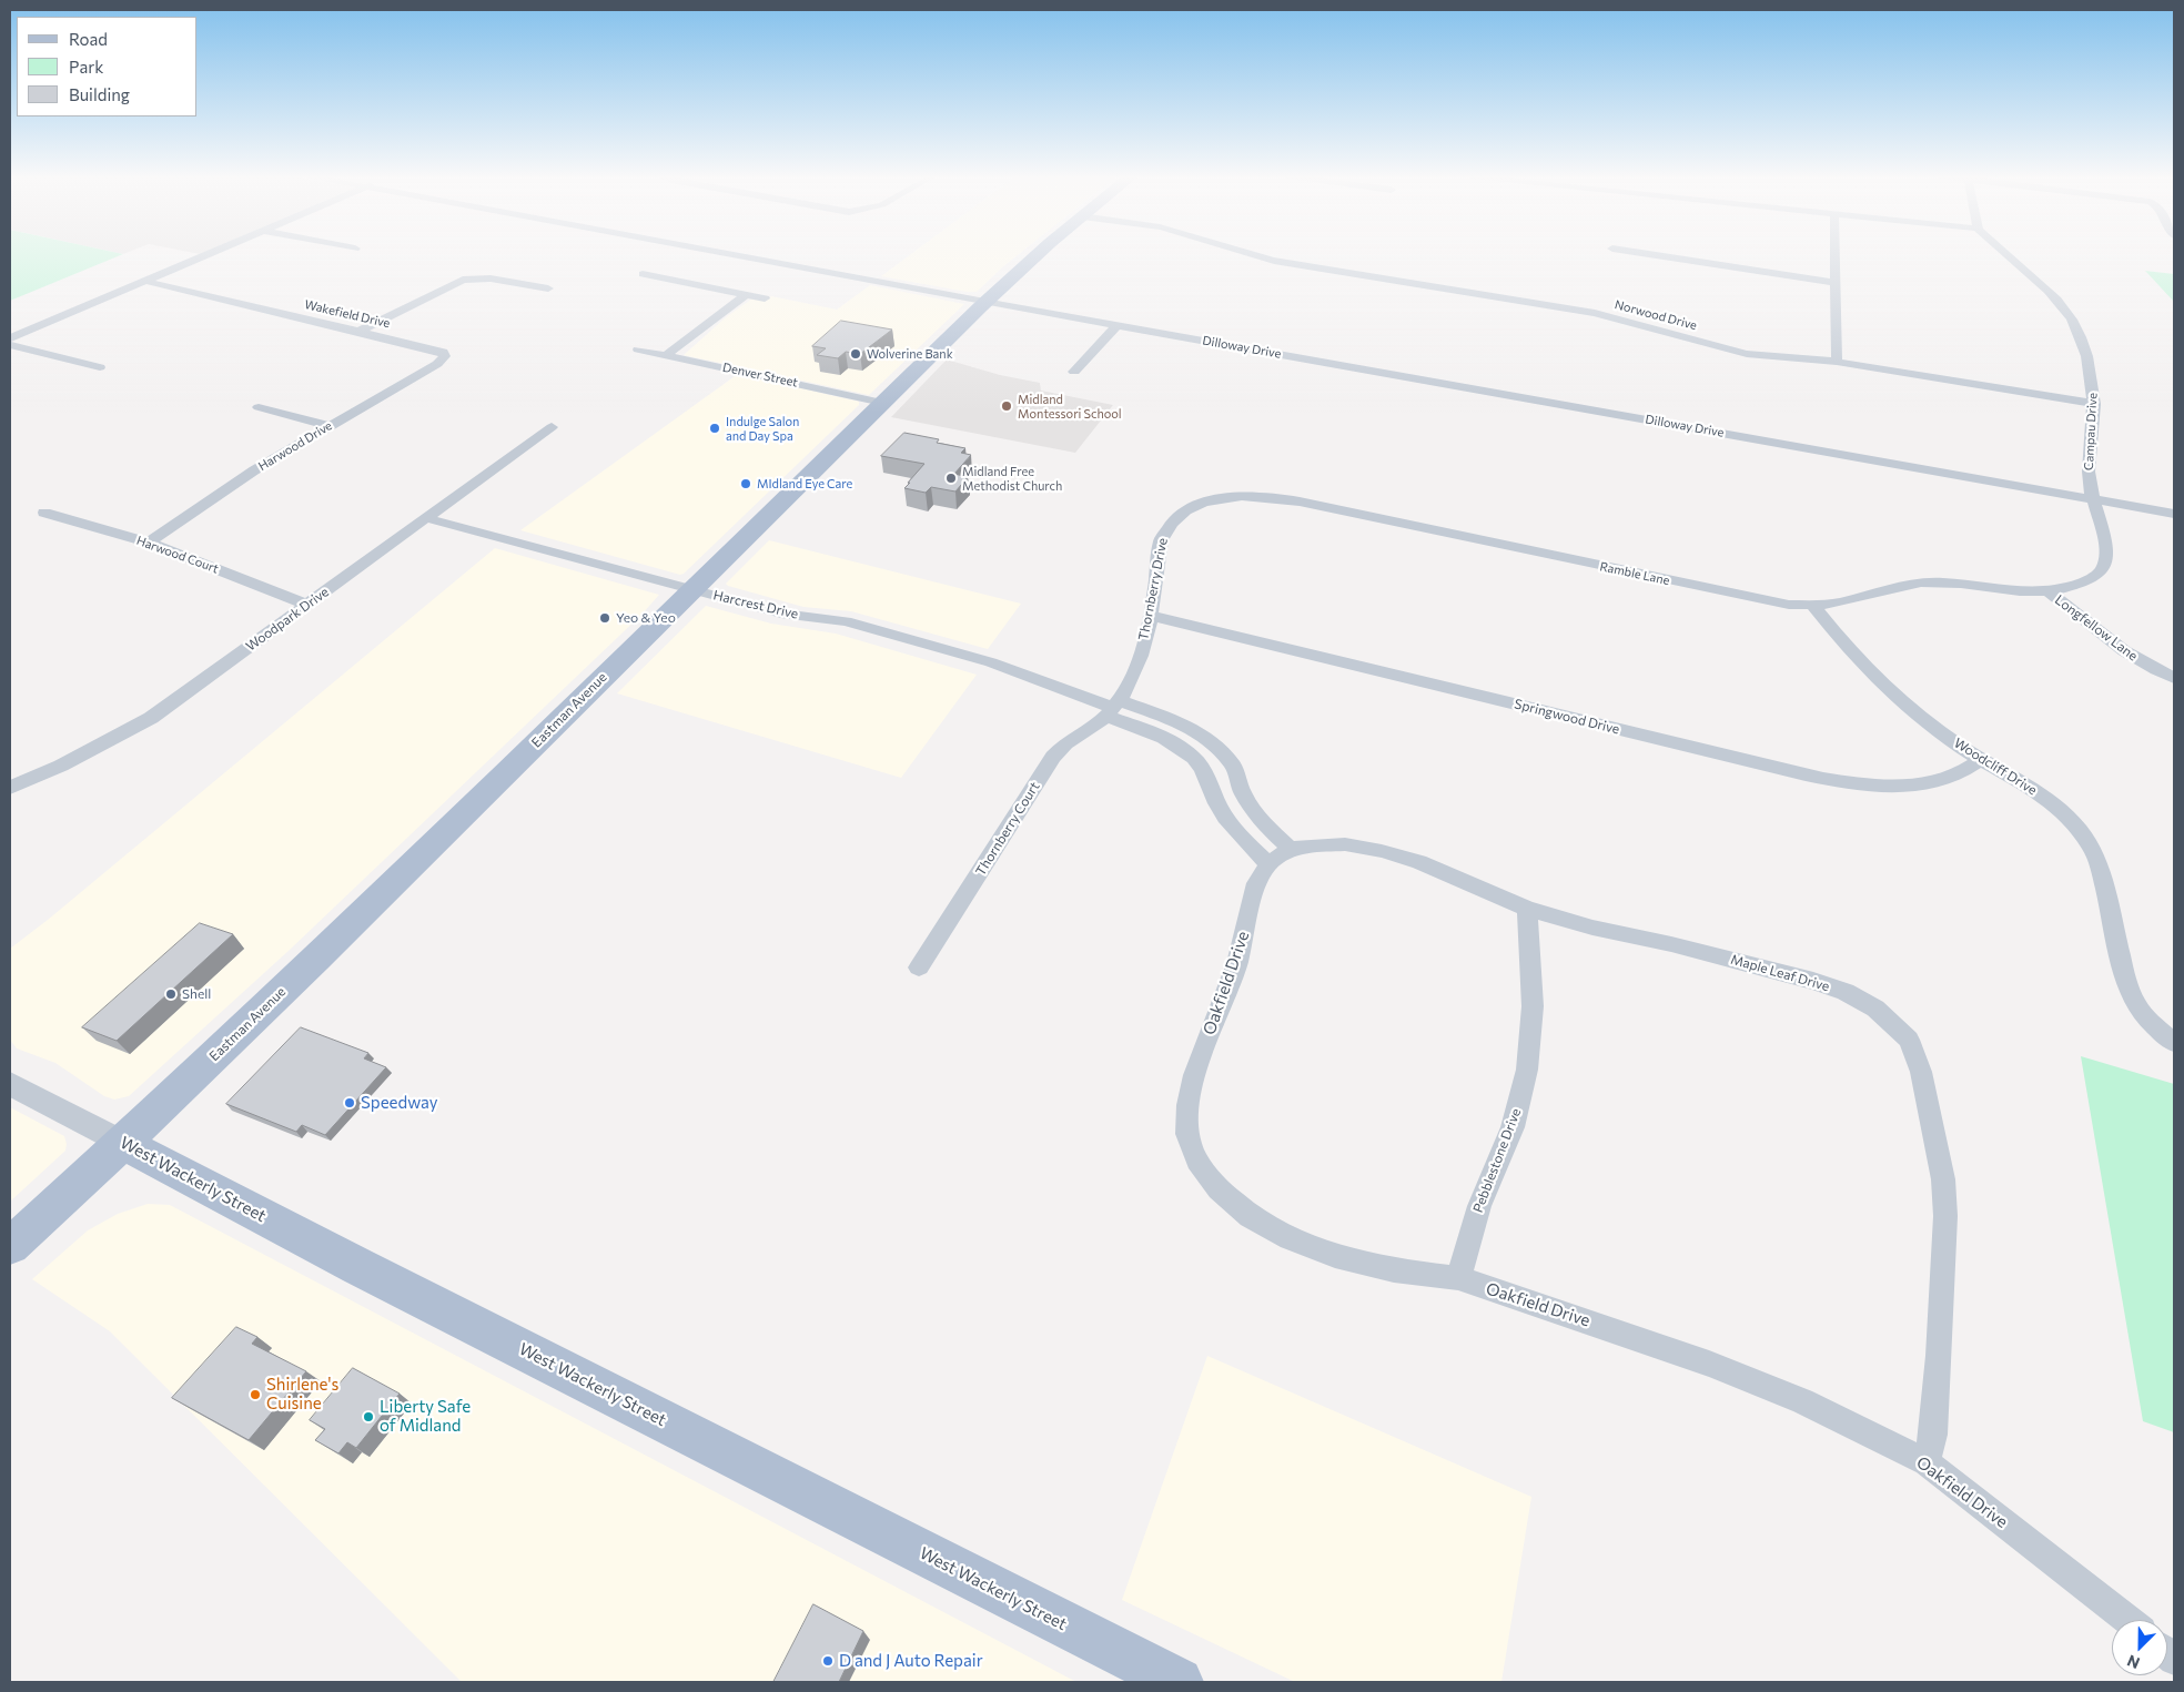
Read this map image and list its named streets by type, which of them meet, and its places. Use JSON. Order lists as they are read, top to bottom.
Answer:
{
  "streets": {
    "main road": ["Eastman Avenue", "West Wackerly Street"],
    "street": [
      "Wakefield Drive",
      "Norwood Drive",
      "Dilloway Drive",
      "Denver Street",
      "Campau Drive",
      "Harwood Drive",
      "Harwood Court",
      "Ramble Lane",
      "Thornberry Drive",
      "Harcrest Drive",
      "Woodpark Drive",
      "Longfellow Lane",
      "Springwood Drive",
      "Woodcliff Drive",
      "Thornberry Court",
      "Maple Leaf Drive",
      "Oakfield Drive",
      "Pebblestone Drive"
    ]
  },
  "crossings": [
    ["Wakefield Drive", "Harwood Drive"],
    ["Norwood Drive", "Campau Drive"],
    ["Dilloway Drive", "Campau Drive"],
    ["Dilloway Drive", "Eastman Avenue"],
    ["Denver Street", "Eastman Avenue"],
    ["Campau Drive", "Ramble Lane"],
    ["Campau Drive", "Longfellow Lane"],
    ["Harwood Drive", "Harwood Court"],
    ["Harwood Court", "Woodpark Drive"],
    ["Ramble Lane", "Thornberry Drive"],
    ["Ramble Lane", "Longfellow Lane"],
    ["Ramble Lane", "Woodcliff Drive"],
    ["Thornberry Drive", "Harcrest Drive"],
    ["Thornberry Drive", "Springwood Drive"],
    ["Thornberry Drive", "Thornberry Court"],
    ["Harcrest Drive", "Woodpark Drive"],
    ["Harcrest Drive", "Eastman Avenue"],
    ["Harcrest Drive", "Thornberry Court"],
    ["Eastman Avenue", "West Wackerly Street"],
    ["Springwood Drive", "Woodcliff Drive"],
    ["Maple Leaf Drive", "Oakfield Drive"],
    ["Maple Leaf Drive", "Pebblestone Drive"],
    ["Oakfield Drive", "Pebblestone Drive"]
  ],
  "places": [
    "Wolverine Bank",
    "Midland Montessori School",
    "Indulge Salon and Day Spa",
    "Midland Free Methodist Church",
    "MIdland Eye Care",
    "Yeo & Yeo",
    "Shell",
    "Speedway",
    "Shirlene's Cuisine",
    "Liberty Safe of Midland",
    "D and J Auto Repair"
  ],
  "legend": ["Road", "Park", "Building"],
  "north": "bottom left"
}
